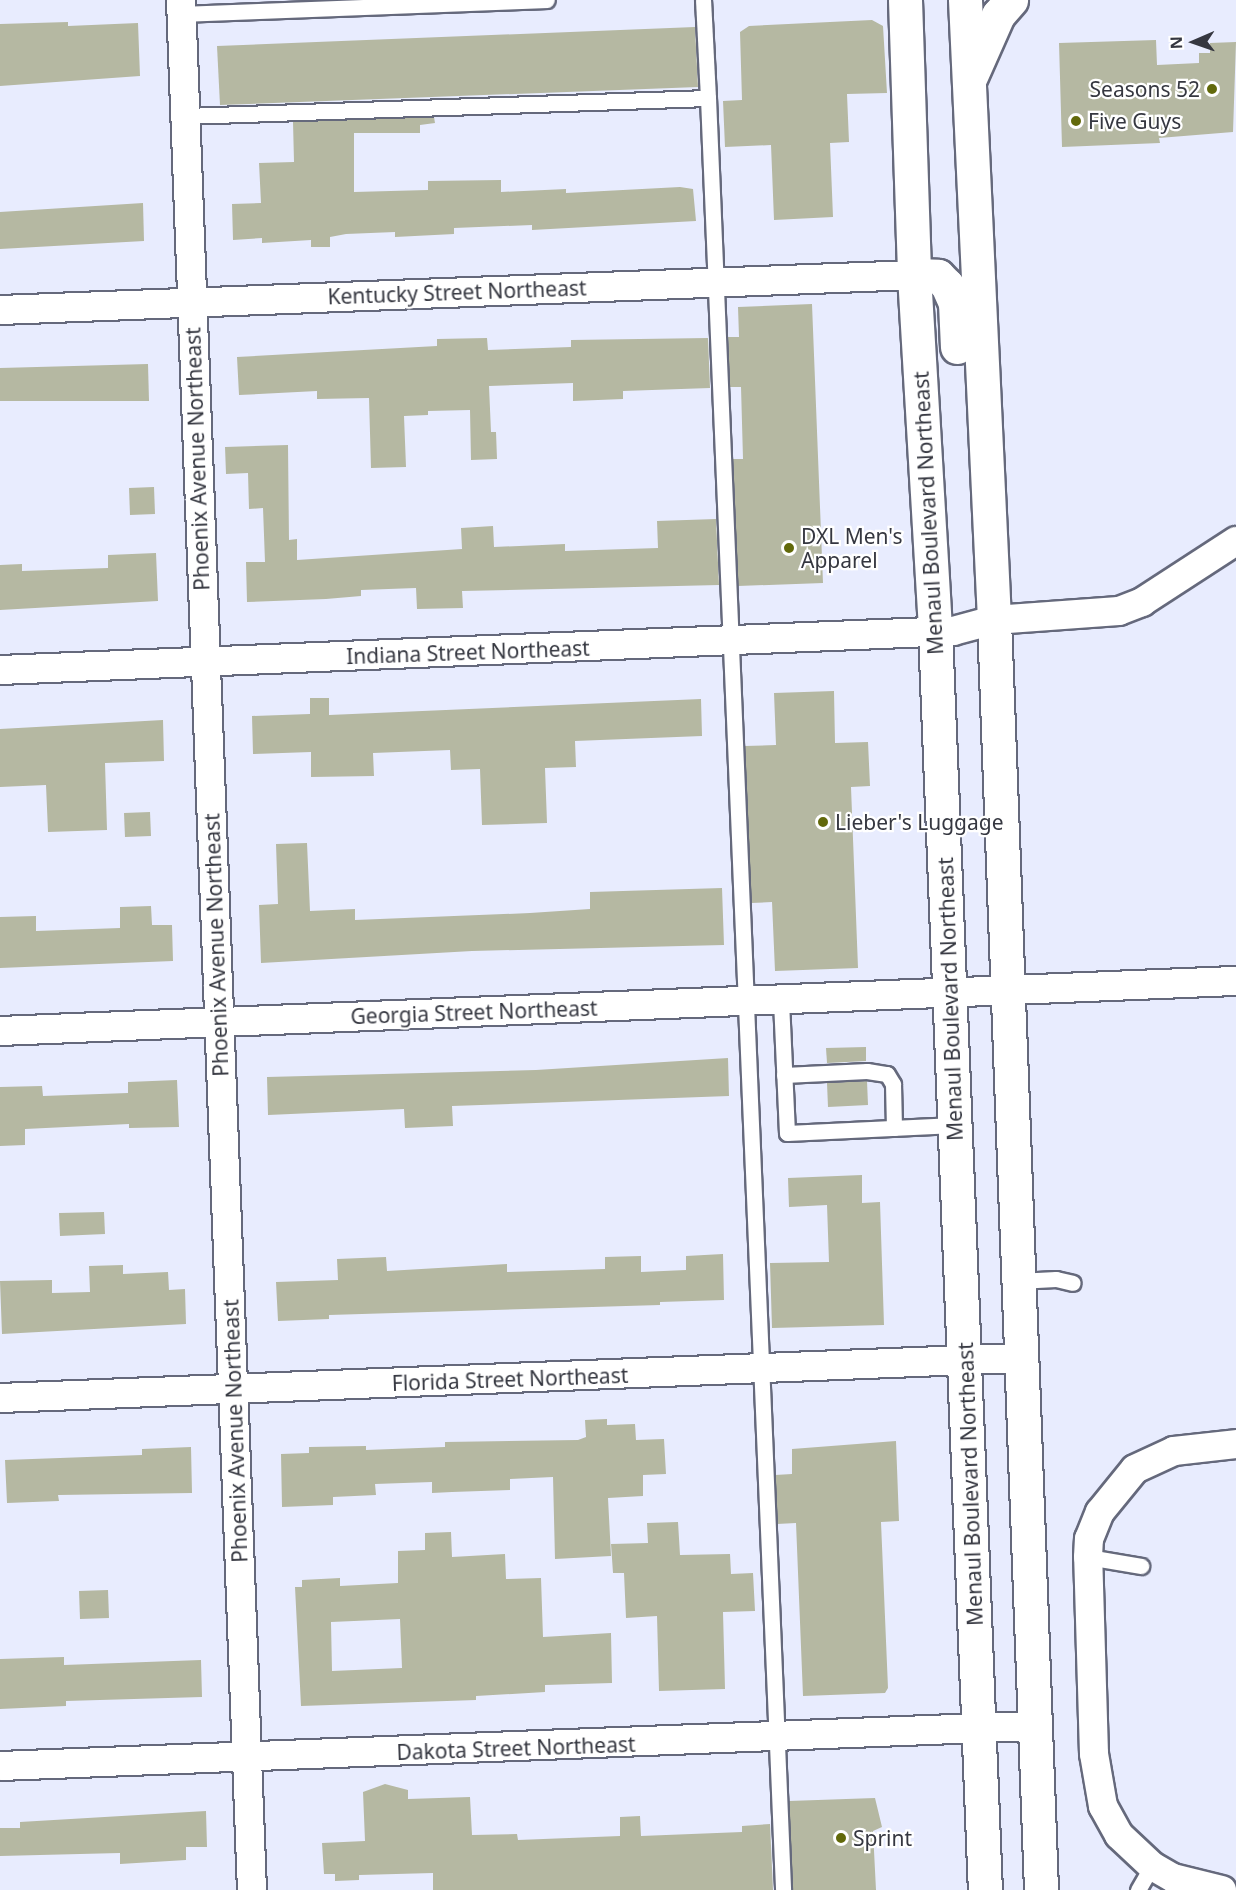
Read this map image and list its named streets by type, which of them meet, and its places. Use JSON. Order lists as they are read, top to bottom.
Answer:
{
  "streets": {
    "main road": ["Menaul Boulevard Northeast"],
    "street": [
      "Kentucky Street Northeast",
      "Phoenix Avenue Northeast",
      "Indiana Street Northeast",
      "Georgia Street Northeast",
      "Florida Street Northeast",
      "Dakota Street Northeast"
    ]
  },
  "crossings": [
    ["Kentucky Street Northeast", "Phoenix Avenue Northeast"],
    ["Kentucky Street Northeast", "Menaul Boulevard Northeast"],
    ["Phoenix Avenue Northeast", "Indiana Street Northeast"],
    ["Phoenix Avenue Northeast", "Georgia Street Northeast"],
    ["Phoenix Avenue Northeast", "Florida Street Northeast"],
    ["Phoenix Avenue Northeast", "Dakota Street Northeast"],
    ["Menaul Boulevard Northeast", "Indiana Street Northeast"],
    ["Menaul Boulevard Northeast", "Georgia Street Northeast"],
    ["Menaul Boulevard Northeast", "Florida Street Northeast"],
    ["Menaul Boulevard Northeast", "Dakota Street Northeast"]
  ],
  "places": [
    "Seasons 52",
    "Five Guys",
    "DXL Men's Apparel",
    "Lieber's Luggage",
    "Sprint"
  ],
  "north": "left"
}
